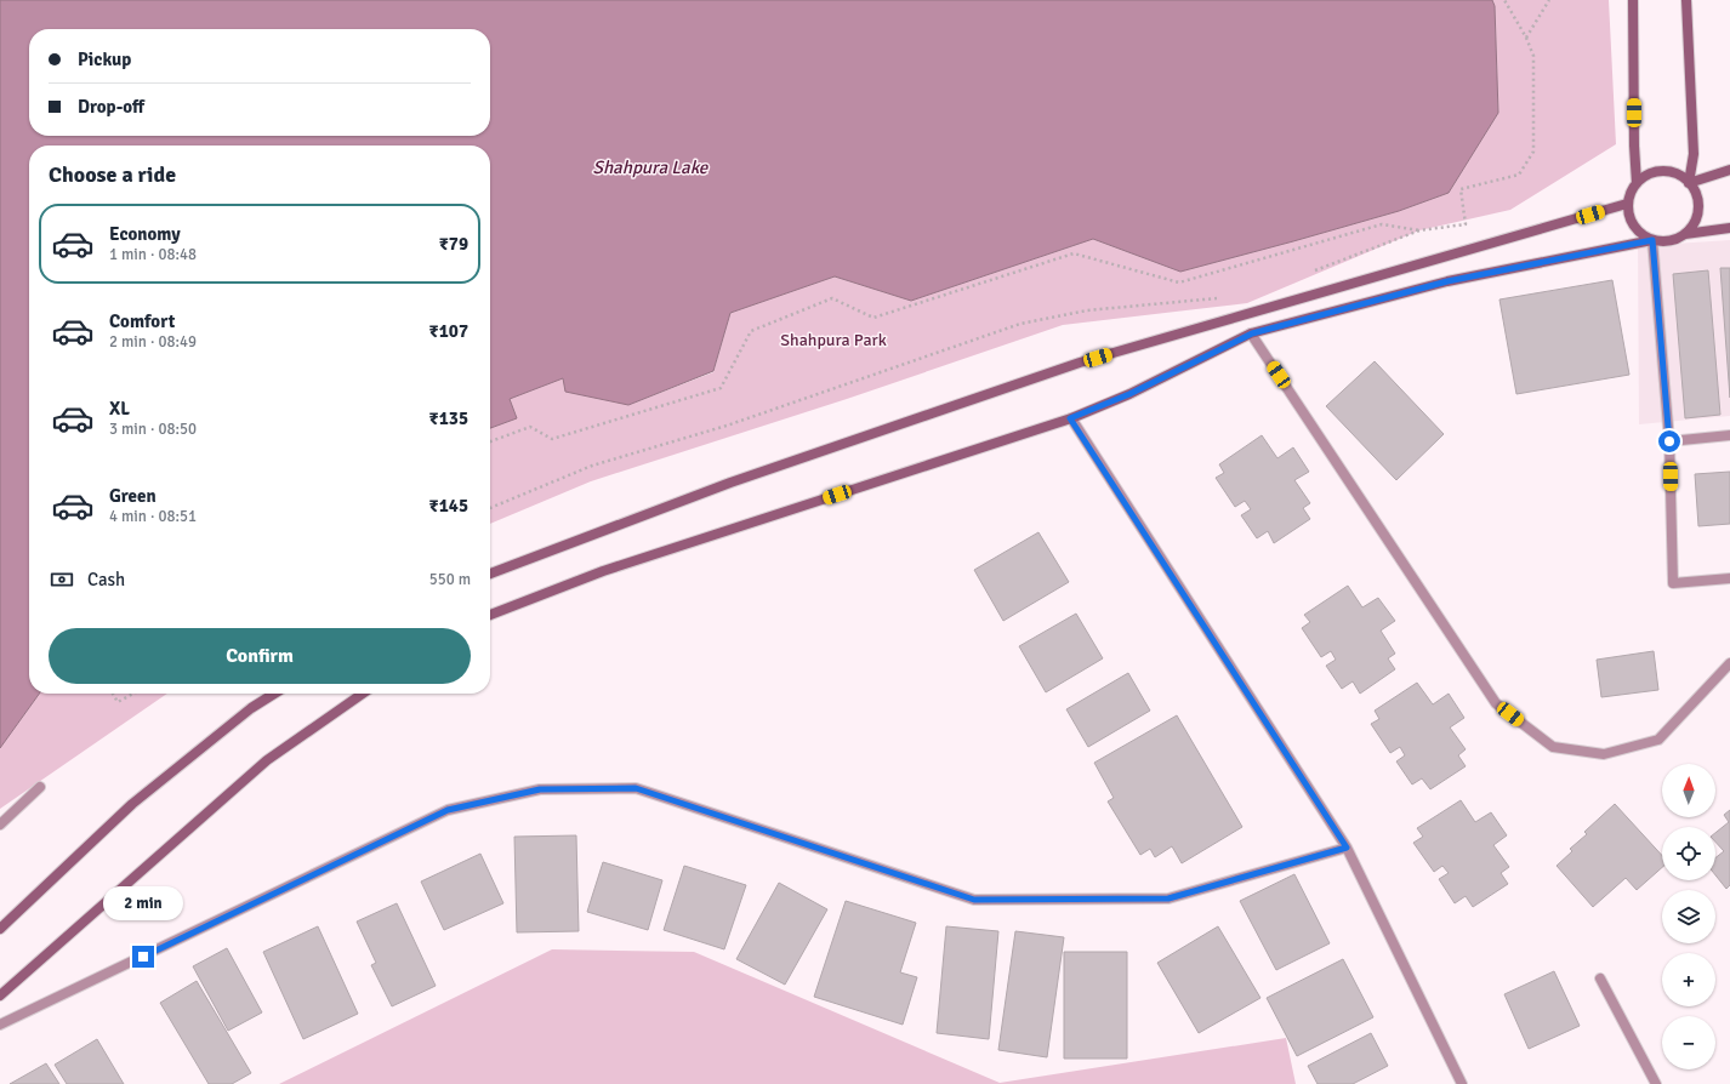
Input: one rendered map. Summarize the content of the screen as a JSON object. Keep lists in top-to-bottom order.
{
  "water": ["Shahpura Lake"],
  "parks": ["Shahpura Park"],
  "north": "top",
  "page": {
    "banner": ["Pickup", "Drop-off"],
    "heading": "Choose a ride",
    "list": [
      {
        "name": "Economy",
        "note": "1 min · 08:48",
        "value": "₹79"
      },
      {
        "name": "Comfort",
        "note": "2 min · 08:49",
        "value": "₹107"
      },
      {
        "name": "XL",
        "note": "3 min · 08:50",
        "value": "₹135"
      },
      {
        "name": "Green",
        "note": "4 min · 08:51",
        "value": "₹145"
      }
    ],
    "pay": ["Cash", "550 m"],
    "buttons": "Confirm",
    "map_buttons": ["+", "−"],
    "bubble": "2 min"
  }
}
